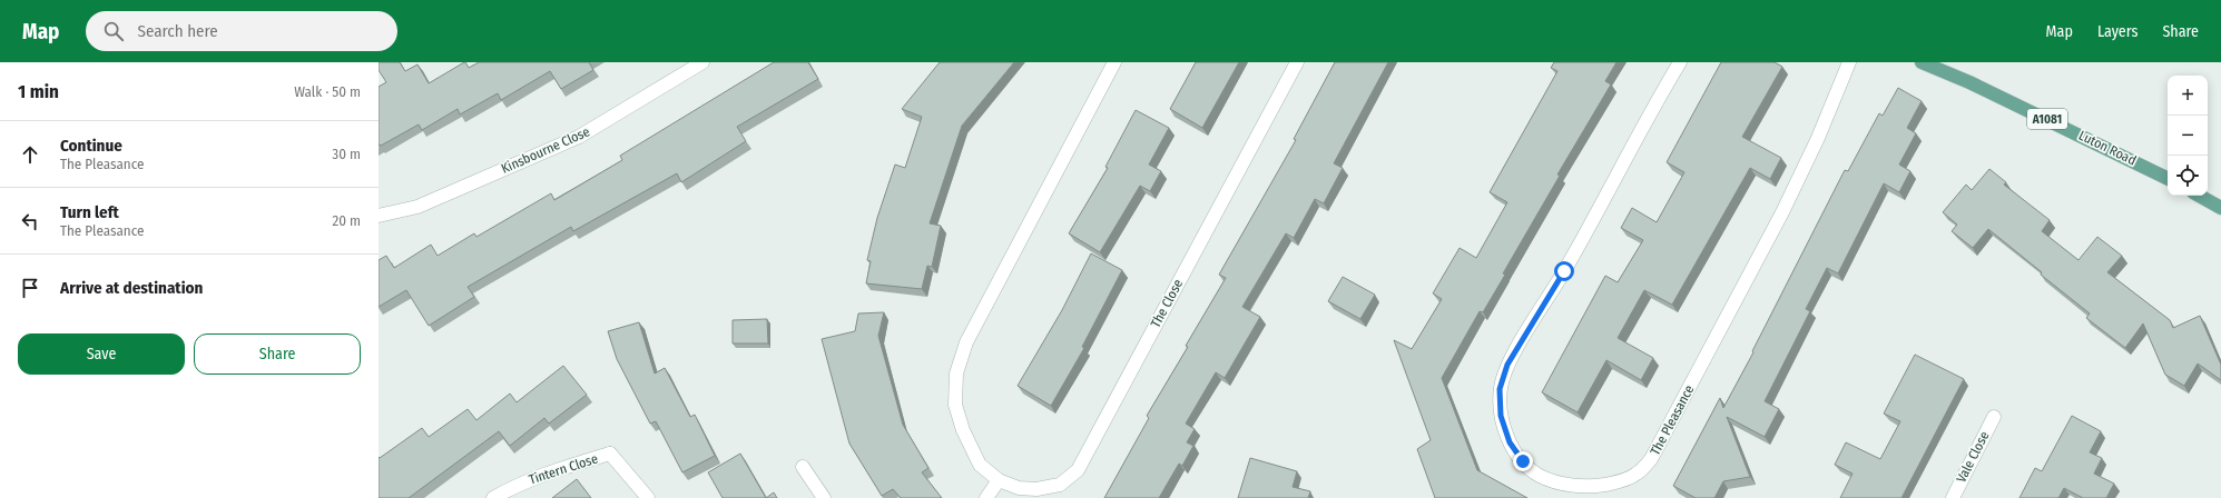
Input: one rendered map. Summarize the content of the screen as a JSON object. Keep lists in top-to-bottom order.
{
  "streets": {
    "main road": ["A1081", "Luton Road"],
    "street": [
      "Kinsbourne Close",
      "The Close",
      "The Pleasance",
      "Vale Close",
      "Tintern Close"
    ]
  },
  "page": {
    "header": "Map",
    "search": "Search here",
    "nav": ["Map", "Layers", "Share"],
    "heading": ["1 min", "Walk · 50 m"],
    "map_buttons": ["+", "−"],
    "list": [
      ["Continue", "The Pleasance", "30 m"],
      ["Turn left", "The Pleasance", "20 m"],
      "Arrive at destination"
    ],
    "buttons": ["Save", "Share"]
  }
}
